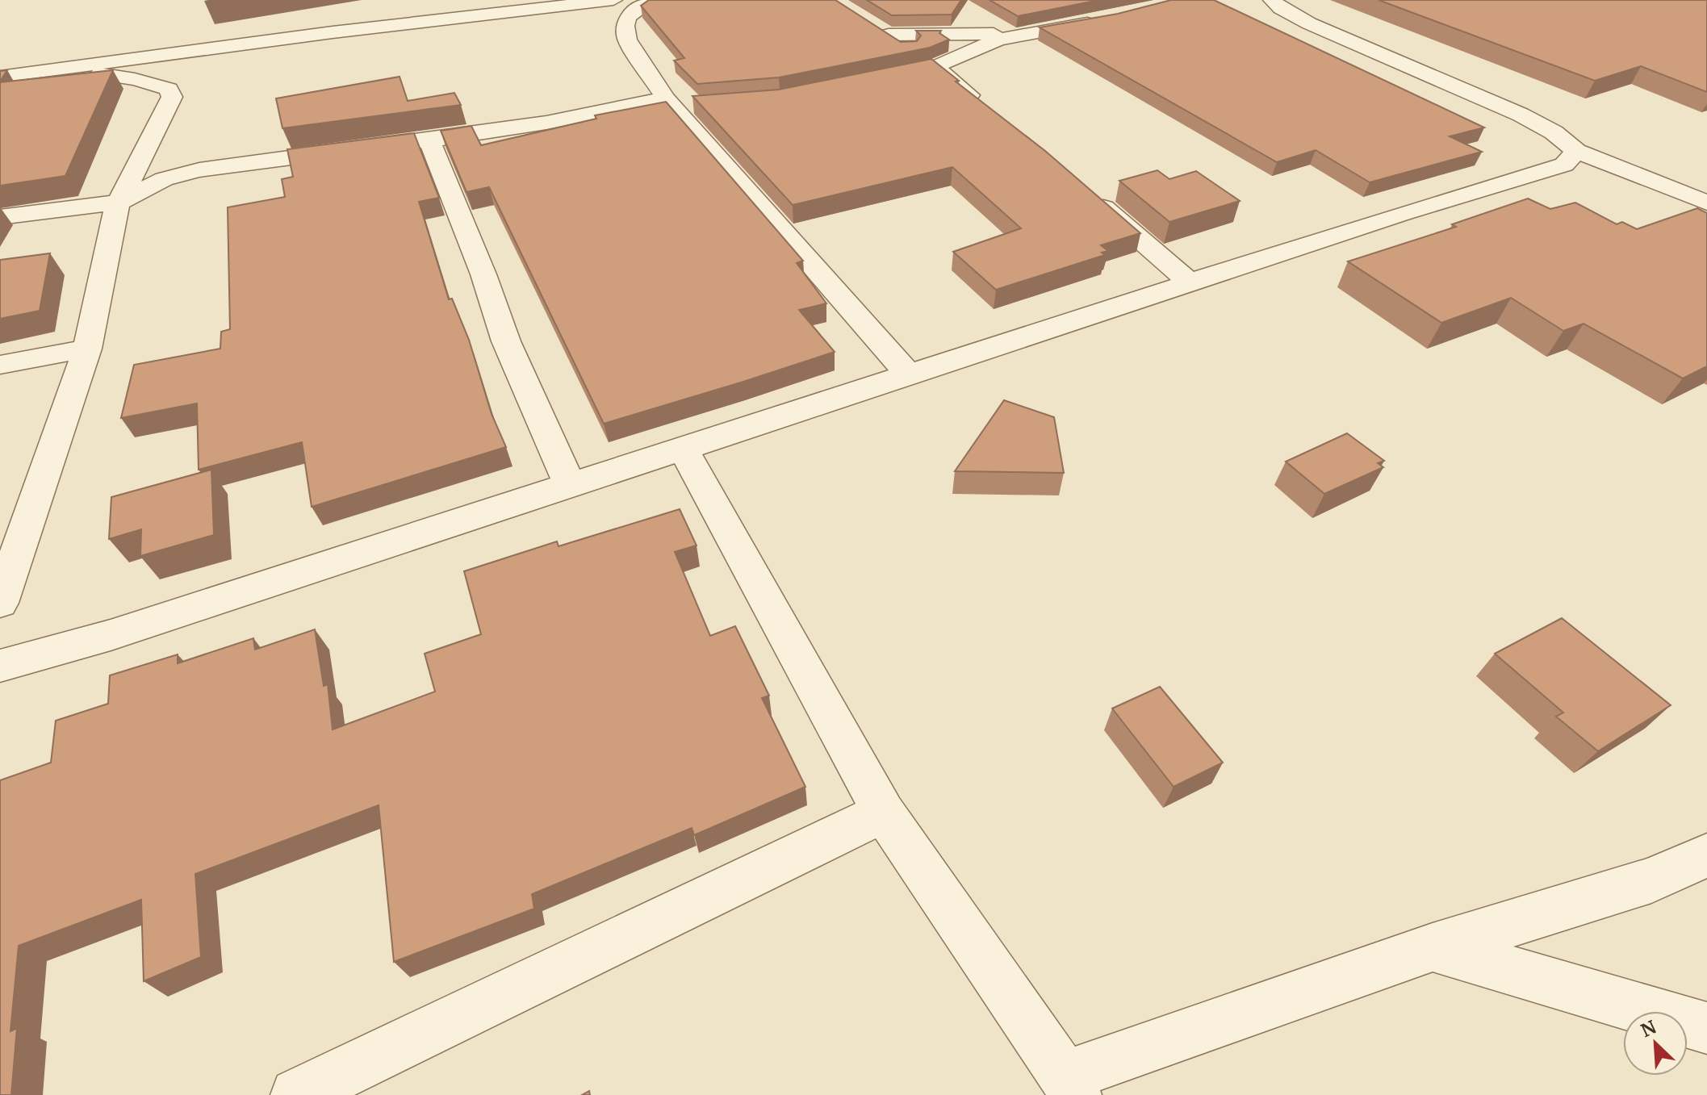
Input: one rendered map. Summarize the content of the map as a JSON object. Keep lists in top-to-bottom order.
{
  "north": "top left"
}
